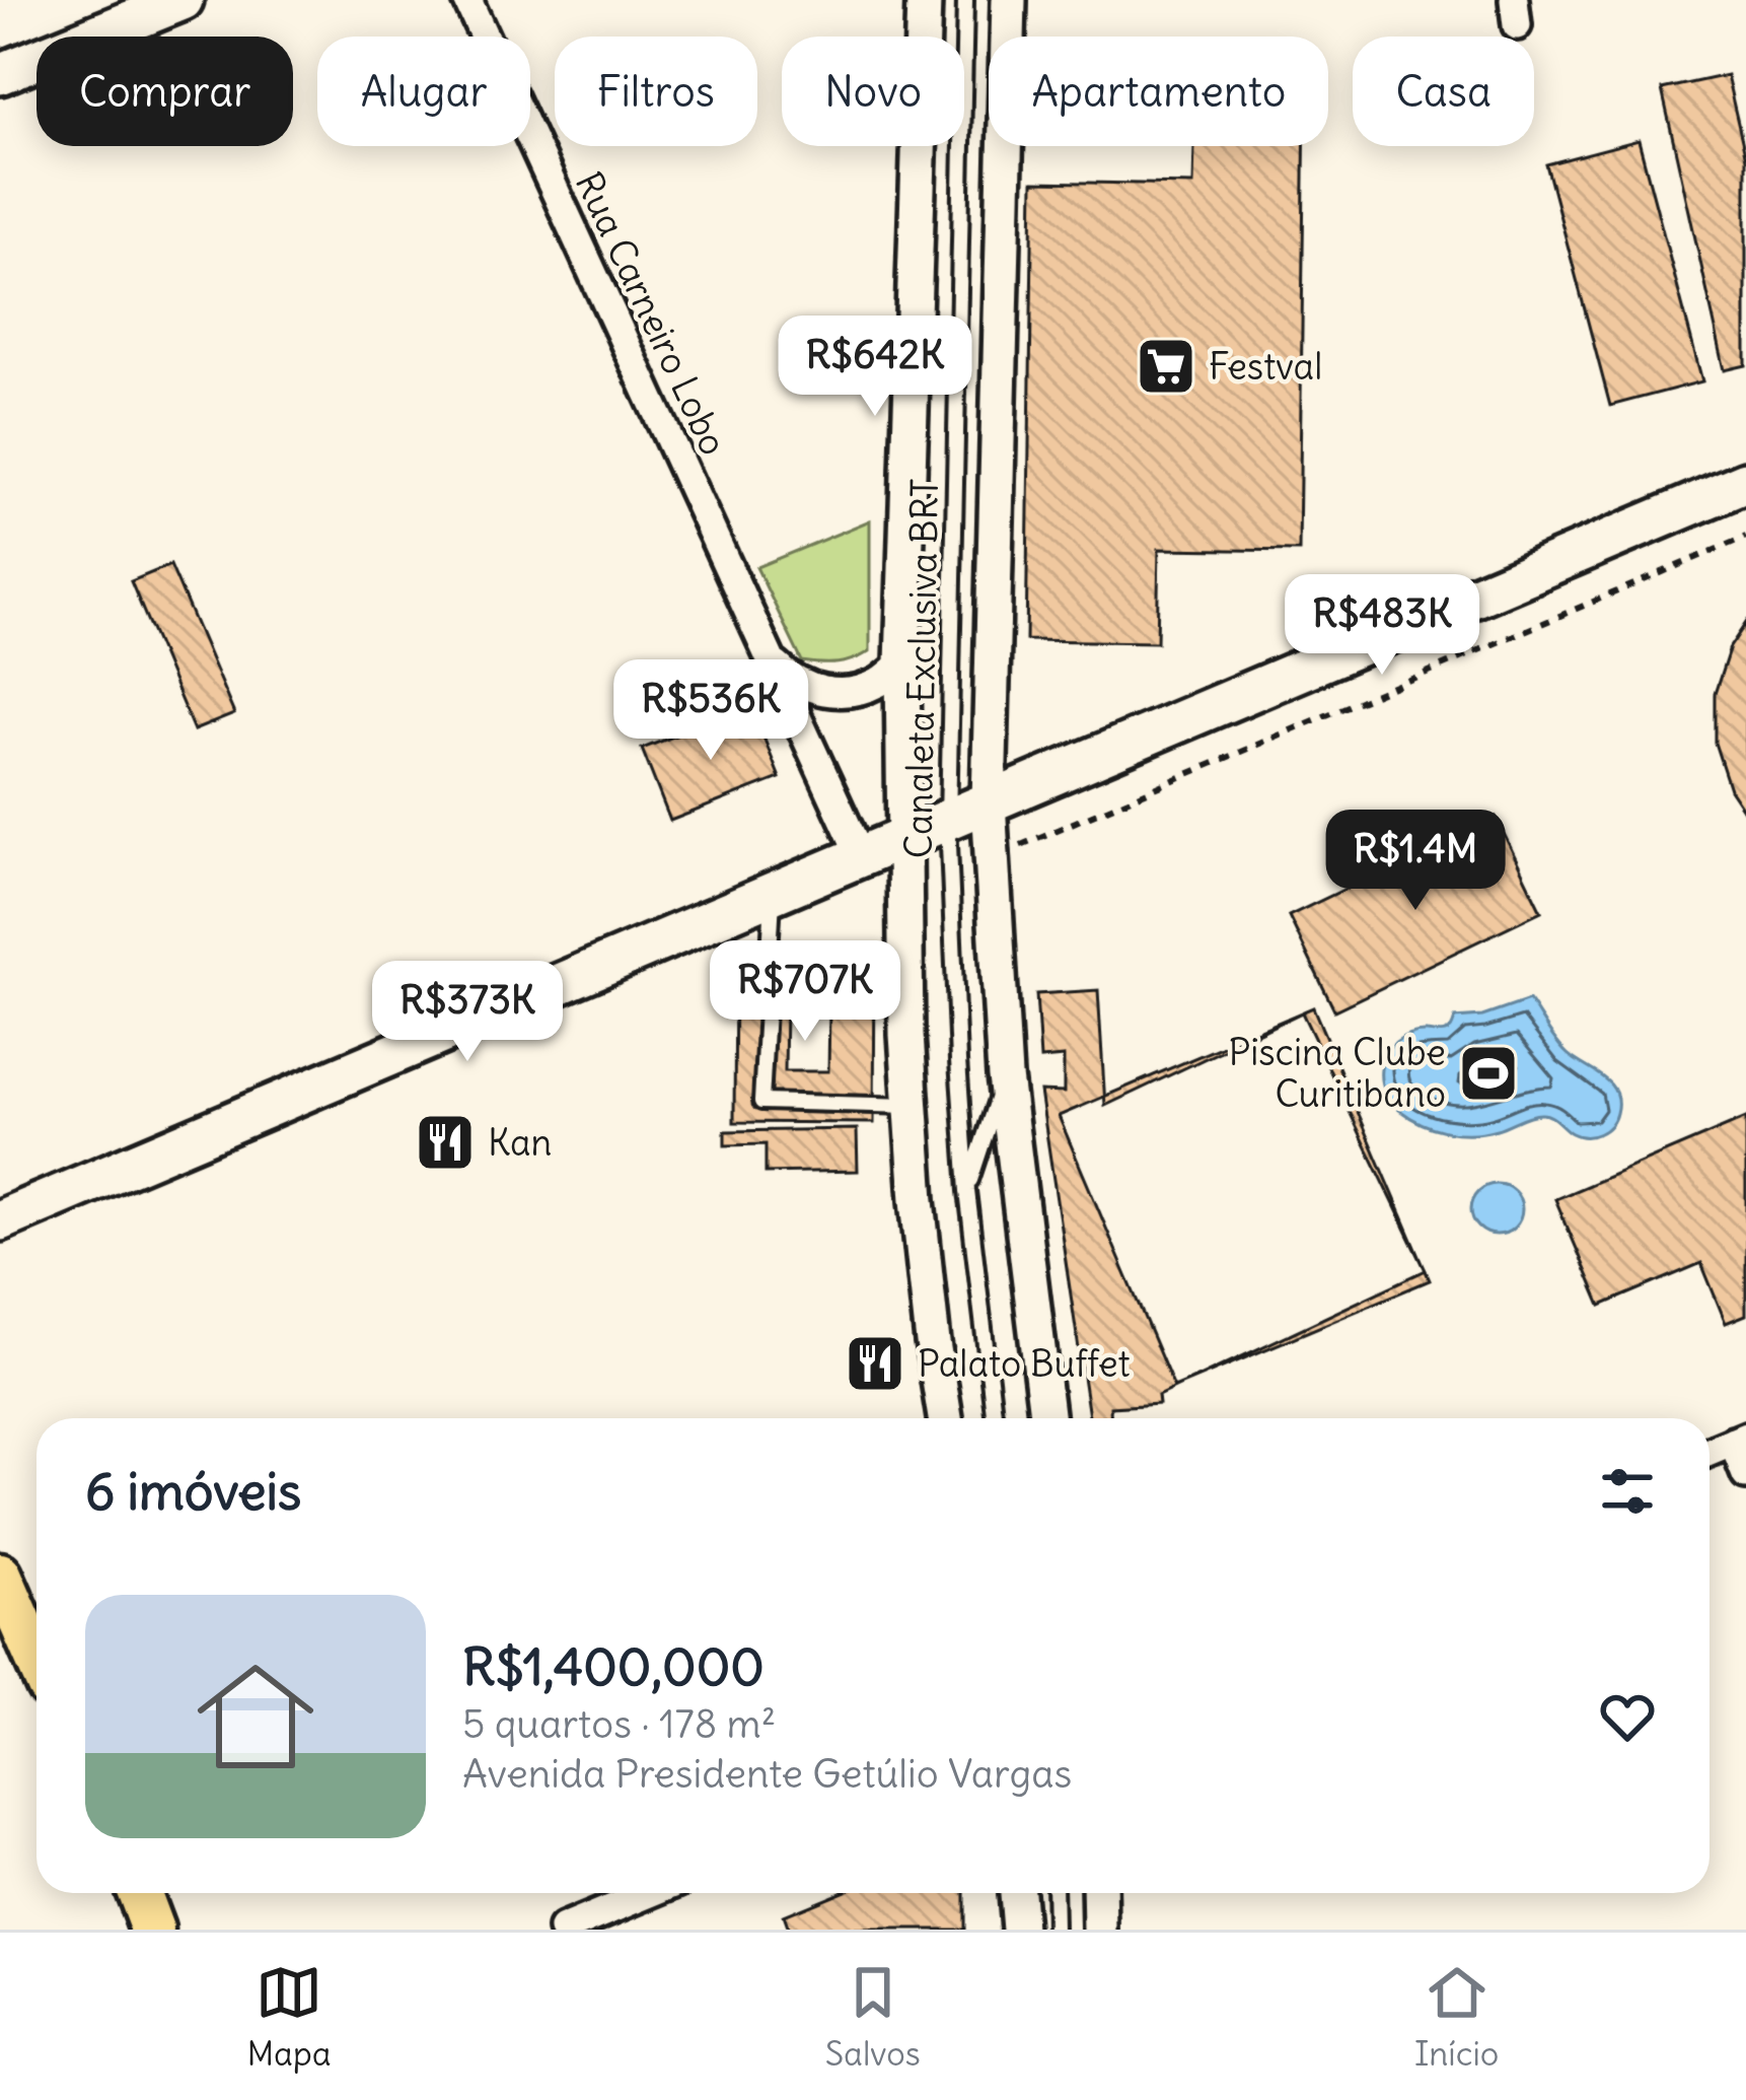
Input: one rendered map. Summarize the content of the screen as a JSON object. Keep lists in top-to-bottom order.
{
  "streets": {
    "street": ["Rua Carneiro Lobo"],
    "lane": ["Canaleta Exclusiva BRT"]
  },
  "places": {
    "supermarket": ["Festval"],
    "sports": ["Piscina Clube Curitibano"],
    "restaurant": ["Kan", "Palato Buffet"]
  },
  "page": {
    "chip": [
      "Comprar",
      "Alugar",
      "Filtros",
      "Novo",
      "Apartamento",
      "Casa"
    ],
    "price": [
      "R$642K",
      "R$483K",
      "R$536K",
      "R$1.4M",
      "R$707K",
      "R$373K"
    ],
    "heading": "6 imóveis",
    "list": [
      {
        "name": "R$1,400,000",
        "note": "5 quartos · 178 m² · Avenida Presidente Getúlio Vargas"
      }
    ],
    "tabs": ["Mapa", "Salvos", "Início"]
  }
}
